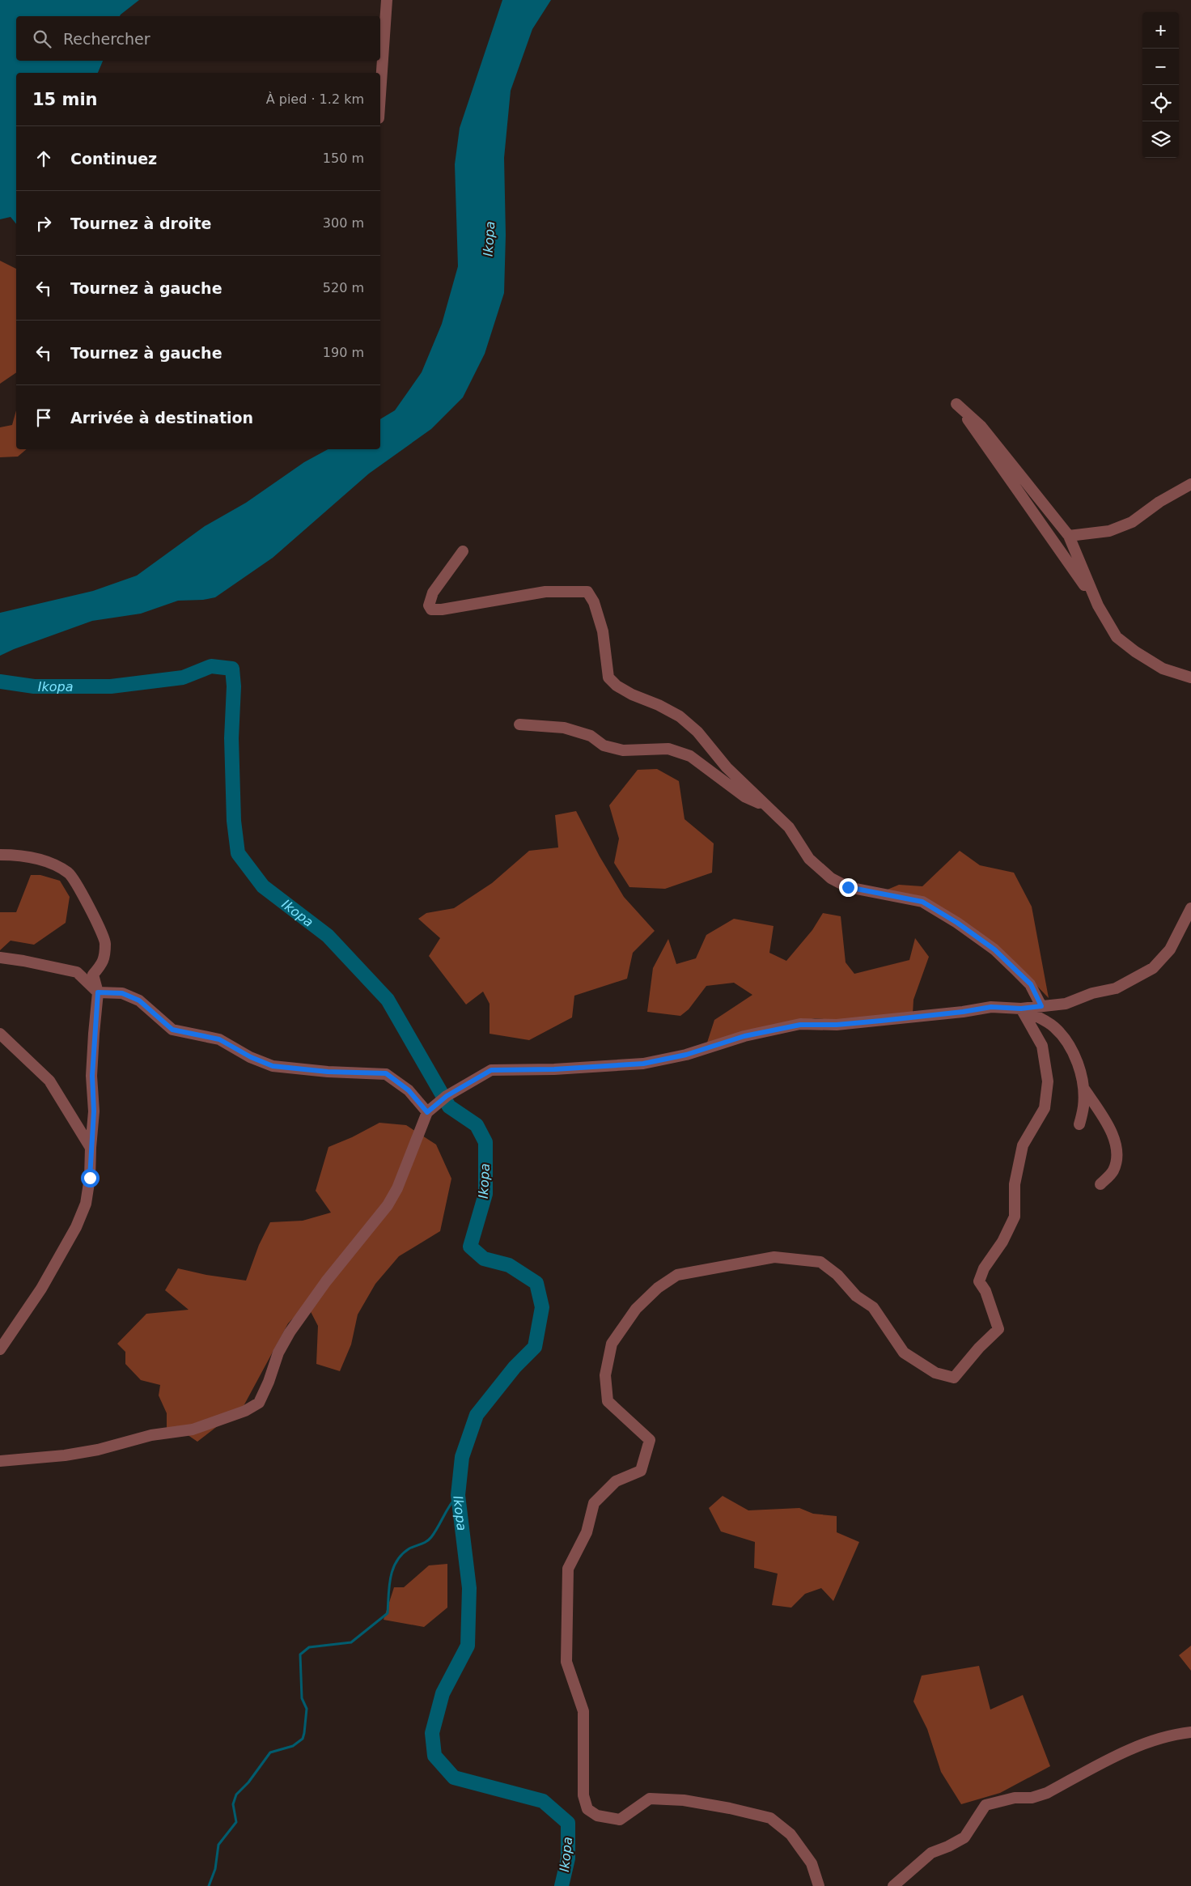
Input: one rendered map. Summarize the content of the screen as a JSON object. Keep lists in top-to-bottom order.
{
  "water": ["Ikopa"],
  "page": {
    "map_buttons": ["+", "−"],
    "search": "Rechercher",
    "heading": ["15 min", "À pied · 1.2 km"],
    "list": [
      ["Continuez", "150 m"],
      ["Tournez à droite", "300 m"],
      ["Tournez à gauche", "520 m"],
      ["Tournez à gauche", "190 m"],
      "Arrivée à destination"
    ]
  }
}
